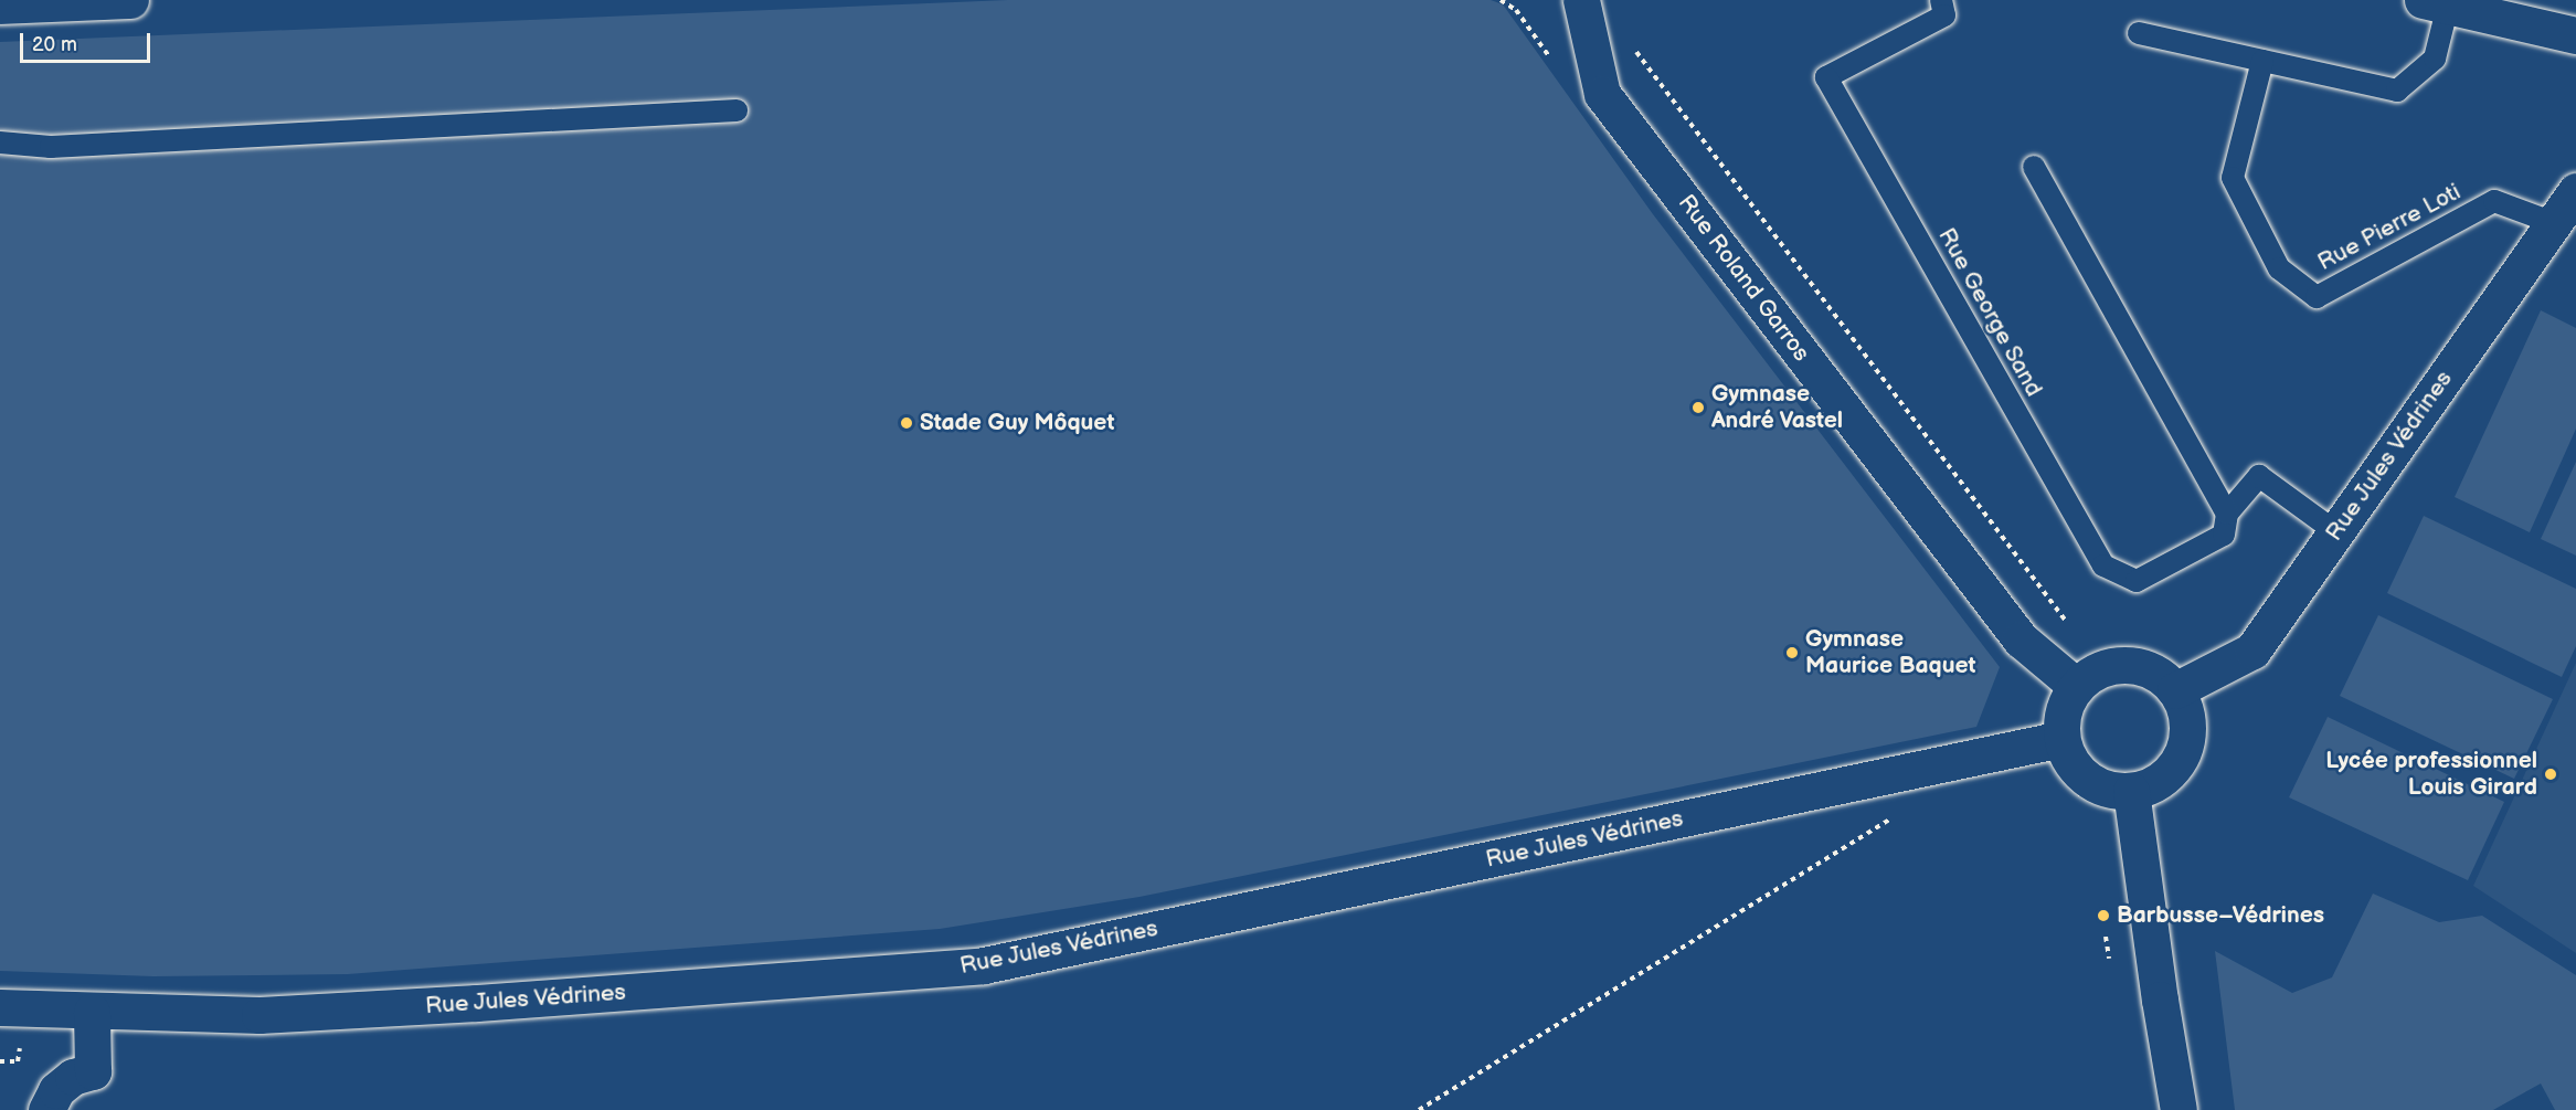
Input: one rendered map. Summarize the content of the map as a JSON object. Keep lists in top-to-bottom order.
{
  "streets": {
    "street": ["Rue Roland Garros", "Rue Jules Védrines"],
    "lane": ["Rue Pierre Loti", "Rue George Sand"]
  },
  "crossings": [
    ["Rue Pierre Loti", "Rue Jules Védrines"],
    ["Rue Roland Garros", "Rue Jules Védrines"],
    ["Rue George Sand", "Rue Jules Védrines"]
  ],
  "places": [
    "Gymnase André Vastel",
    "Stade Guy Môquet",
    "Gymnase Maurice Baquet",
    "Lycée professionnel Louis Girard",
    "Barbusse–Védrines"
  ],
  "scale_bar": "20 m"
}
